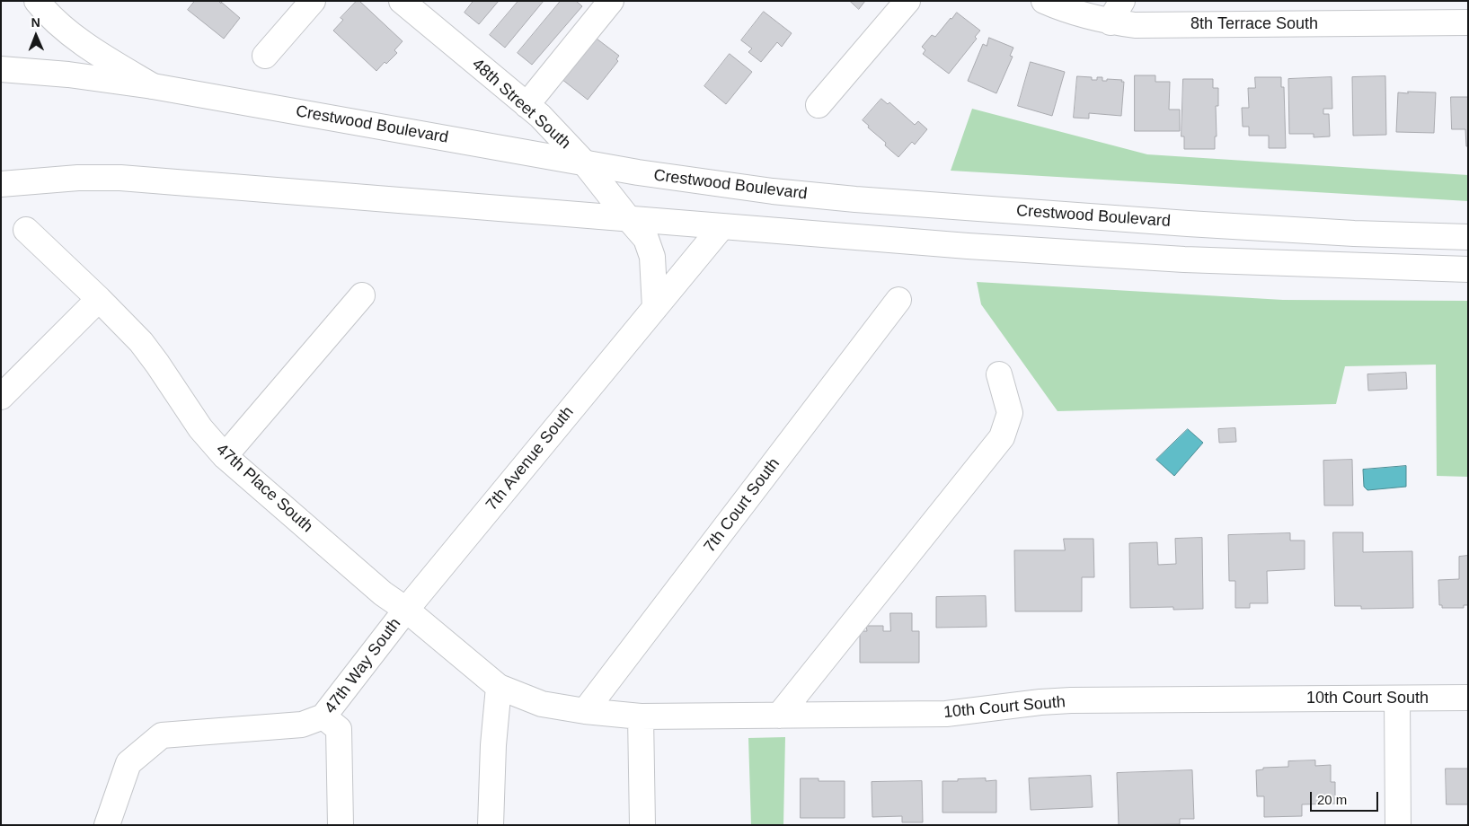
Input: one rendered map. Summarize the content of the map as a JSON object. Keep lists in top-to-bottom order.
{
  "streets": {
    "street": [
      "8th Terrace South",
      "48th Street South",
      "Crestwood Boulevard",
      "7th Avenue South",
      "47th Place South",
      "7th Court South",
      "47th Way South",
      "10th Court South"
    ]
  },
  "crossings": [
    ["48th Street South", "Crestwood Boulevard"],
    ["7th Avenue South", "47th Place South"],
    ["7th Avenue South", "47th Way South"],
    ["47th Place South", "47th Way South"],
    ["47th Place South", "10th Court South"],
    ["7th Court South", "10th Court South"]
  ],
  "scale_bar": "20 m",
  "north": "top"
}
